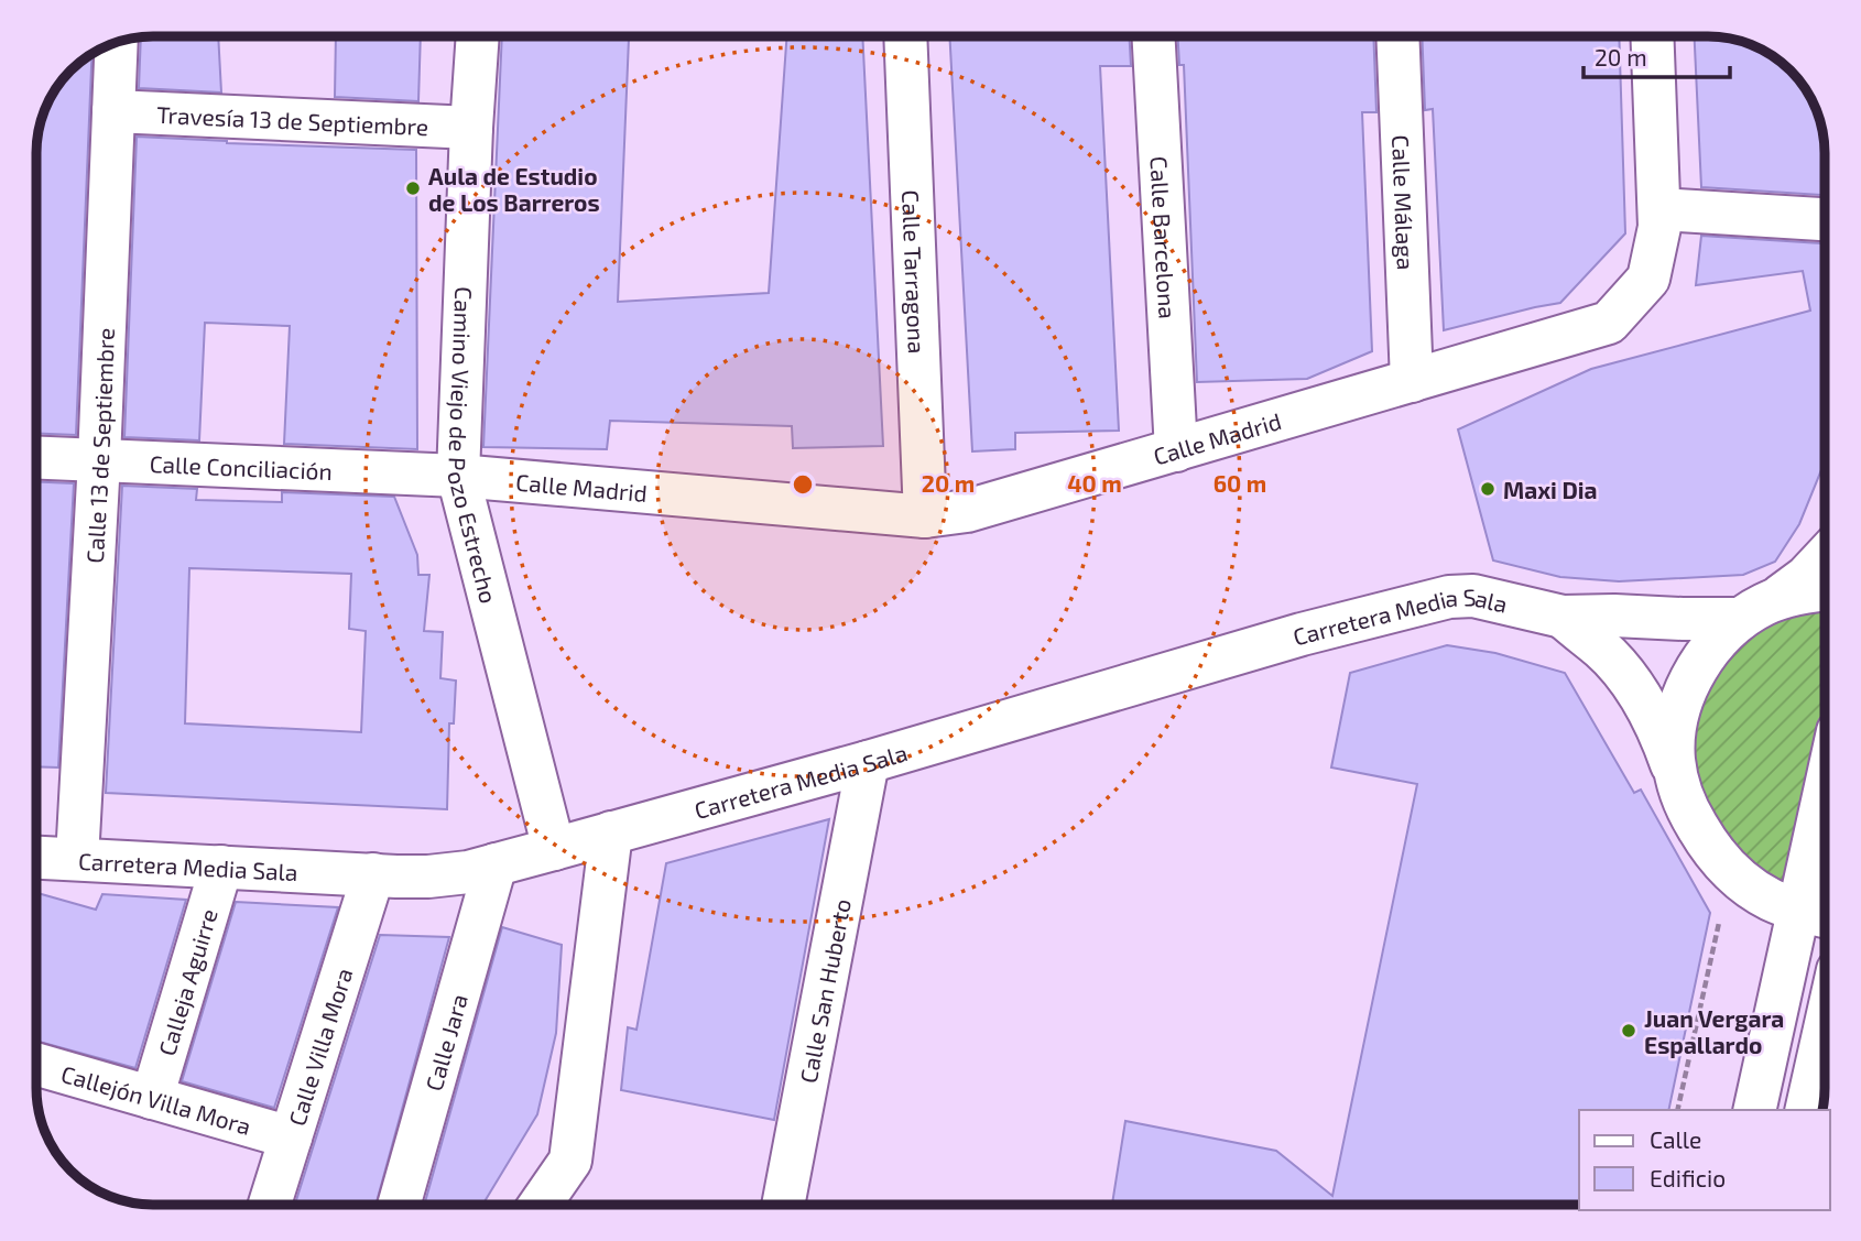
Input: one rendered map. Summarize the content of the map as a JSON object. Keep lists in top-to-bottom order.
{
  "streets": {
    "street": [
      "Travesía 13 de Septiembre",
      "Calle Málaga",
      "Calle Barcelona",
      "Calle Tarragona",
      "Calle Madrid",
      "Camino Viejo de Pozo Estrecho",
      "Calle 13 de Septiembre",
      "Calle Conciliación",
      "Carretera Media Sala",
      "Calleja Aguirre",
      "Calle San Huberto",
      "Calle Jara",
      "Calle Villa Mora",
      "Callejón Villa Mora"
    ]
  },
  "crossings": [
    ["Travesía 13 de Septiembre", "Camino Viejo de Pozo Estrecho"],
    ["Travesía 13 de Septiembre", "Calle 13 de Septiembre"],
    ["Calle Málaga", "Calle Madrid"],
    ["Calle Barcelona", "Calle Madrid"],
    ["Calle Tarragona", "Calle Madrid"],
    ["Calle Madrid", "Camino Viejo de Pozo Estrecho"],
    ["Calle Madrid", "Calle Conciliación"],
    ["Camino Viejo de Pozo Estrecho", "Calle Conciliación"],
    ["Camino Viejo de Pozo Estrecho", "Carretera Media Sala"],
    ["Calle 13 de Septiembre", "Calle Conciliación"],
    ["Calle 13 de Septiembre", "Carretera Media Sala"],
    ["Carretera Media Sala", "Calleja Aguirre"],
    ["Carretera Media Sala", "Calle San Huberto"],
    ["Carretera Media Sala", "Calle Jara"],
    ["Carretera Media Sala", "Calle Villa Mora"],
    ["Calleja Aguirre", "Callejón Villa Mora"],
    ["Calle Villa Mora", "Callejón Villa Mora"]
  ],
  "places": ["Aula de Estudio de Los Barreros", "Maxi Dia", "Juan Vergara Espallardo"],
  "legend": ["Calle", "Edificio"],
  "scale_bar": "20 m",
  "rings": ["20 m", "40 m", "60 m"]
}
